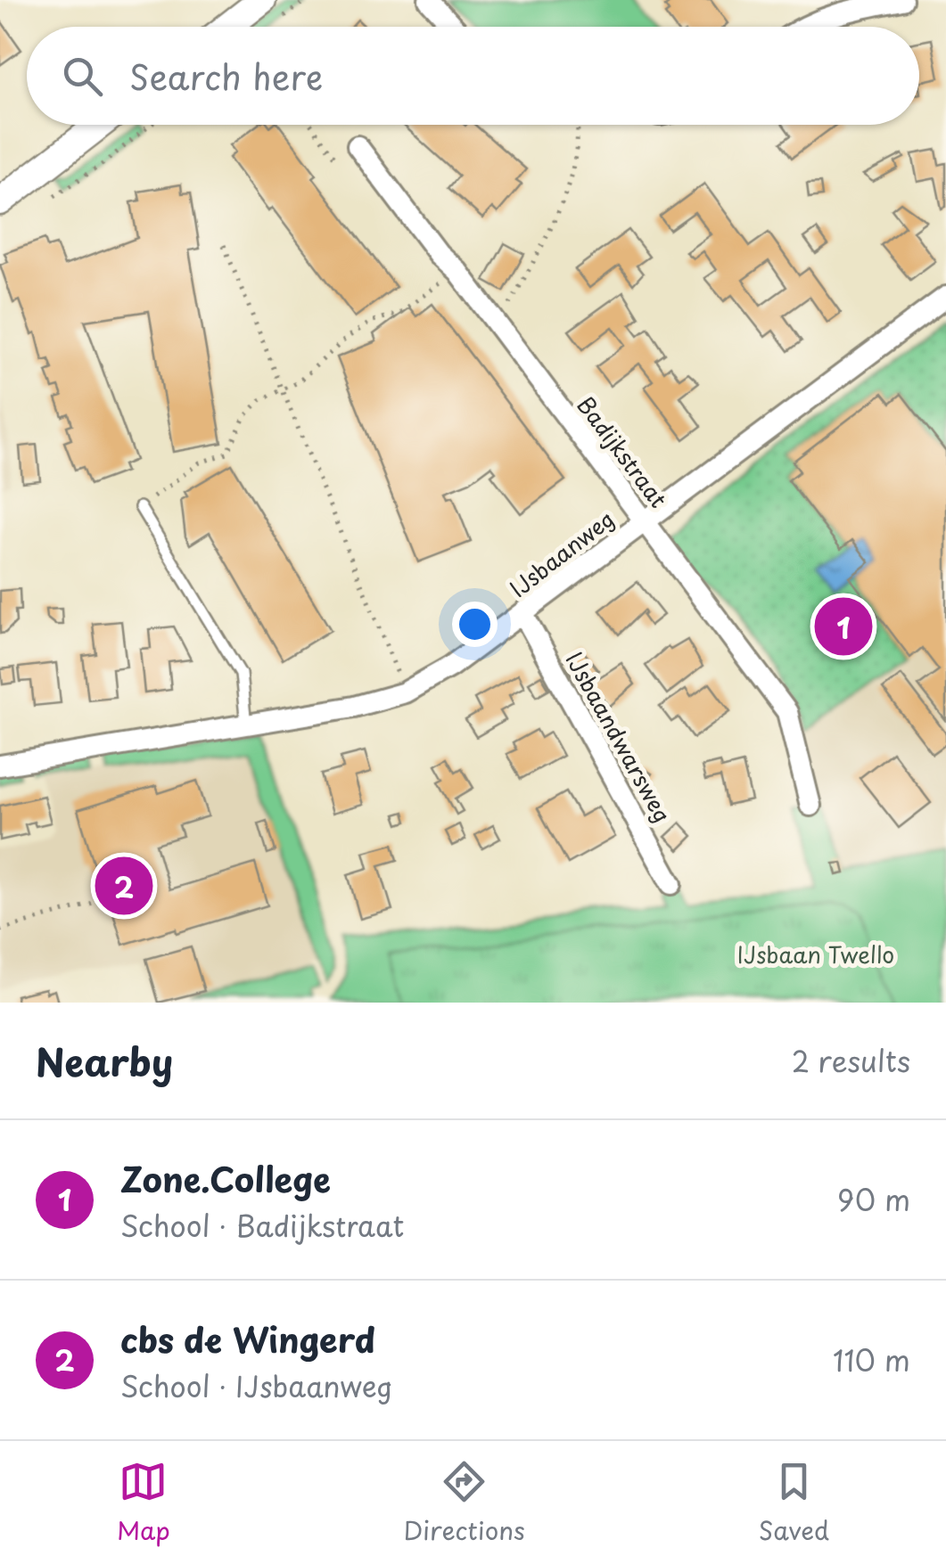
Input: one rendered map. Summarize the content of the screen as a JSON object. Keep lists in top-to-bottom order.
{
  "streets": {
    "street": ["Badijkstraat", "IJsbaanweg", "IJsbaandwarsweg"]
  },
  "crossings": [
    ["Badijkstraat", "IJsbaanweg"],
    ["IJsbaanweg", "IJsbaandwarsweg"]
  ],
  "parks": ["IJsbaan Twello"],
  "page": {
    "search": "Search here",
    "pins": ["1", "2"],
    "heading": ["Nearby", "2 results"],
    "list": [
      {
        "mark": "1",
        "name": "Zone.College",
        "note": "School · Badijkstraat",
        "value": "90 m"
      },
      {
        "mark": "2",
        "name": "cbs de Wingerd",
        "note": "School · IJsbaanweg",
        "value": "110 m"
      }
    ],
    "nav": ["Map", "Directions", "Saved"]
  }
}
